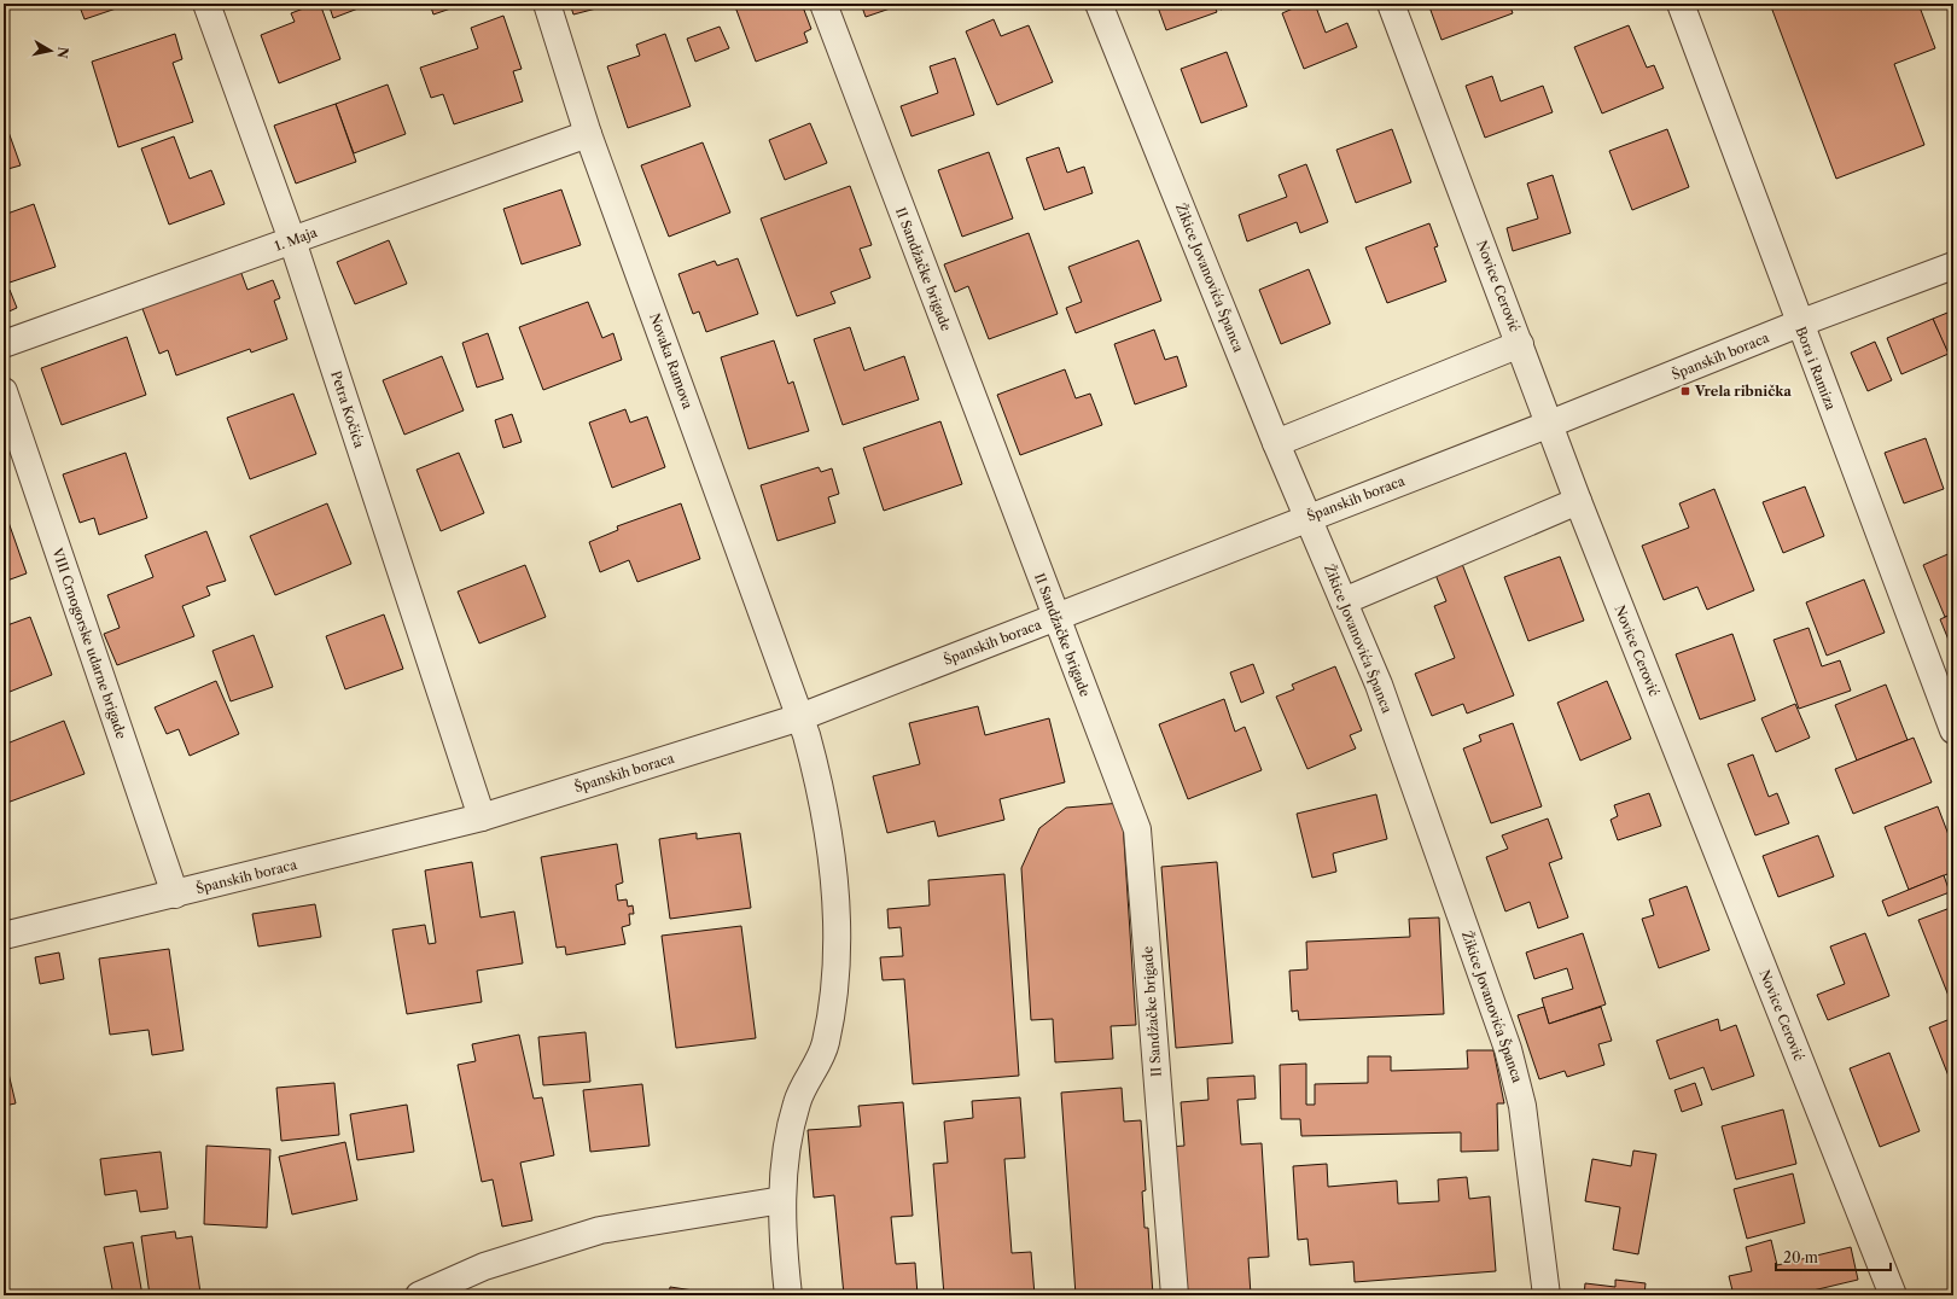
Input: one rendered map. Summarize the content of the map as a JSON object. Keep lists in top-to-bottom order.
{
  "streets": {
    "street": [
      "1. Maja",
      "II Sandžačke brigade",
      "Žikice Jovanovića Španca",
      "Novice Cerović",
      "Španskih boraca",
      "Novaka Ramova",
      "Bora i Ramiza",
      "Petra Kočića",
      "VIII Crnogorske udarne brigade"
    ]
  },
  "crossings": [
    ["1. Maja", "Novaka Ramova"],
    ["1. Maja", "Petra Kočića"],
    ["II Sandžačke brigade", "Španskih boraca"],
    ["Žikice Jovanovića Španca", "Španskih boraca"],
    ["Novice Cerović", "Španskih boraca"],
    ["Španskih boraca", "Novaka Ramova"],
    ["Španskih boraca", "Bora i Ramiza"],
    ["Španskih boraca", "Petra Kočića"],
    ["Španskih boraca", "VIII Crnogorske udarne brigade"]
  ],
  "places": {
    "transit": ["Vrela ribnička"]
  },
  "scale_bar": "20 m",
  "north": "right"
}
